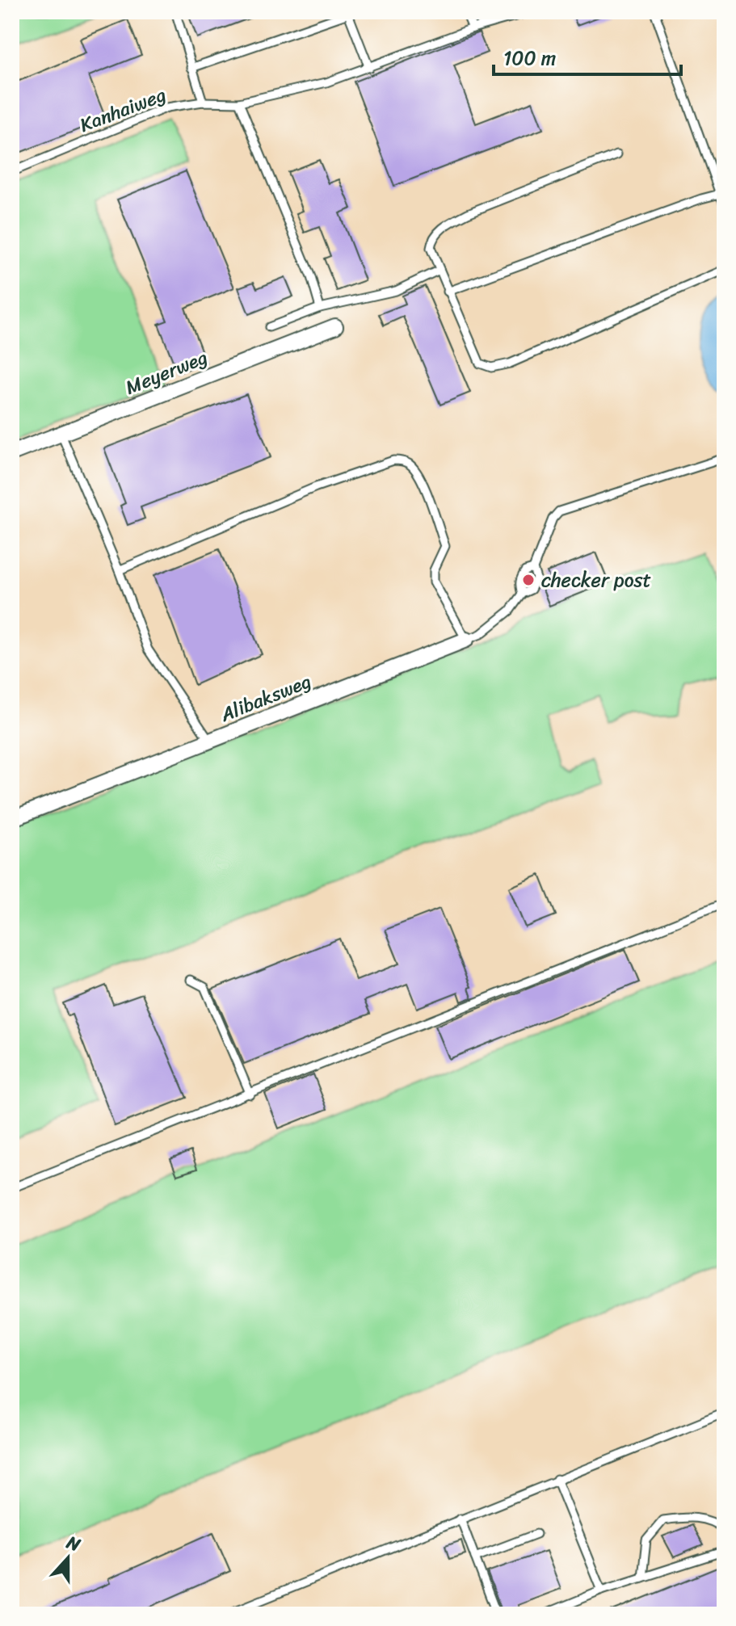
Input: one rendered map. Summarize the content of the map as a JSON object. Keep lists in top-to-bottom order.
{
  "streets": {
    "street": ["Meyerweg", "Alibaksweg"],
    "lane": ["Kanhaiweg"]
  },
  "places": ["checker post"],
  "scale_bar": "100 m",
  "north": "top"
}
